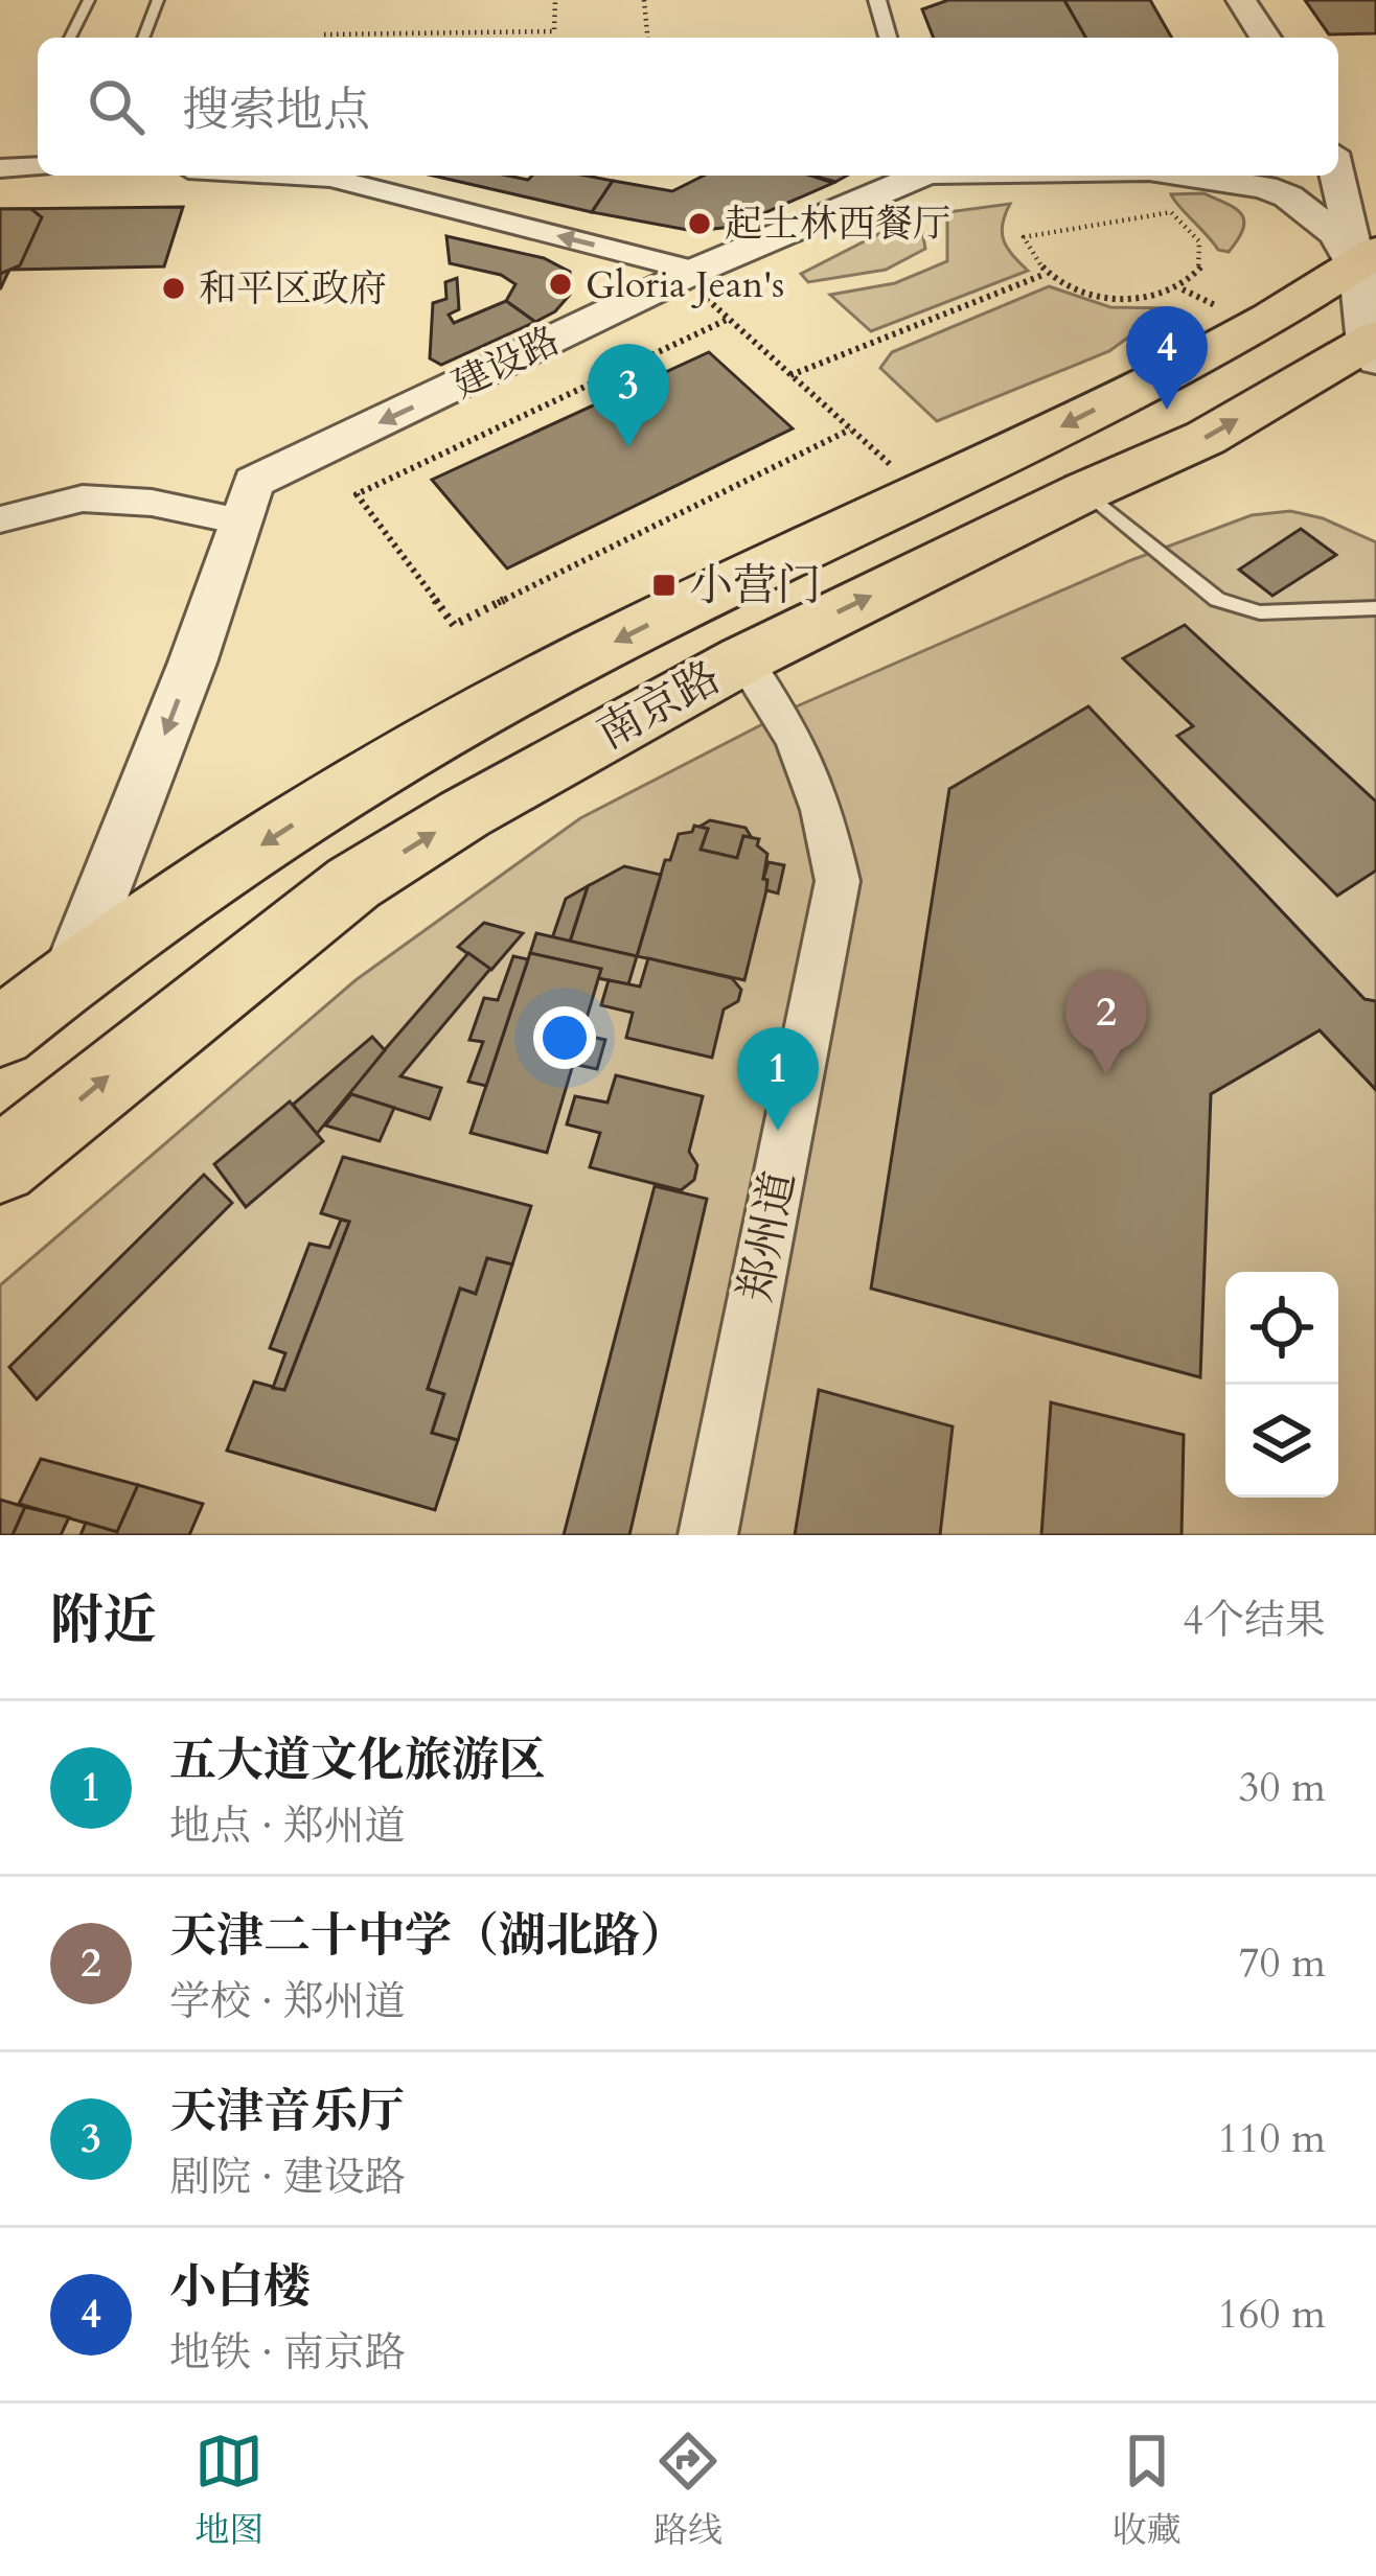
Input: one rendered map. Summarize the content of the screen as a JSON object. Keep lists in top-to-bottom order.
{
  "streets": {
    "main road": ["南京路"],
    "street": ["建设路", "郑州道"]
  },
  "crossings": [
    ["建设路", "南京路"],
    ["南京路", "郑州道"]
  ],
  "one_way": ["建设路"],
  "places": {
    "other": ["起士林西餐厅", "Gloria Jean's", "和平区政府"],
    "transit": ["小营门"]
  },
  "page": {
    "search": "搜索地点",
    "pins": [
      "4",
      "3",
      "2",
      "1"
    ],
    "heading": ["附近", "4个结果"],
    "list": [
      {
        "mark": "1",
        "name": "五大道文化旅游区",
        "note": "地点 · 郑州道",
        "value": "30 m"
      },
      {
        "mark": "2",
        "name": "天津二十中学（湖北路）",
        "note": "学校 · 郑州道",
        "value": "70 m"
      },
      {
        "mark": "3",
        "name": "天津音乐厅",
        "note": "剧院 · 建设路",
        "value": "110 m"
      },
      {
        "mark": "4",
        "name": "小白楼",
        "note": "地铁 · 南京路",
        "value": "160 m"
      }
    ],
    "nav": ["地图", "路线", "收藏"]
  }
}
